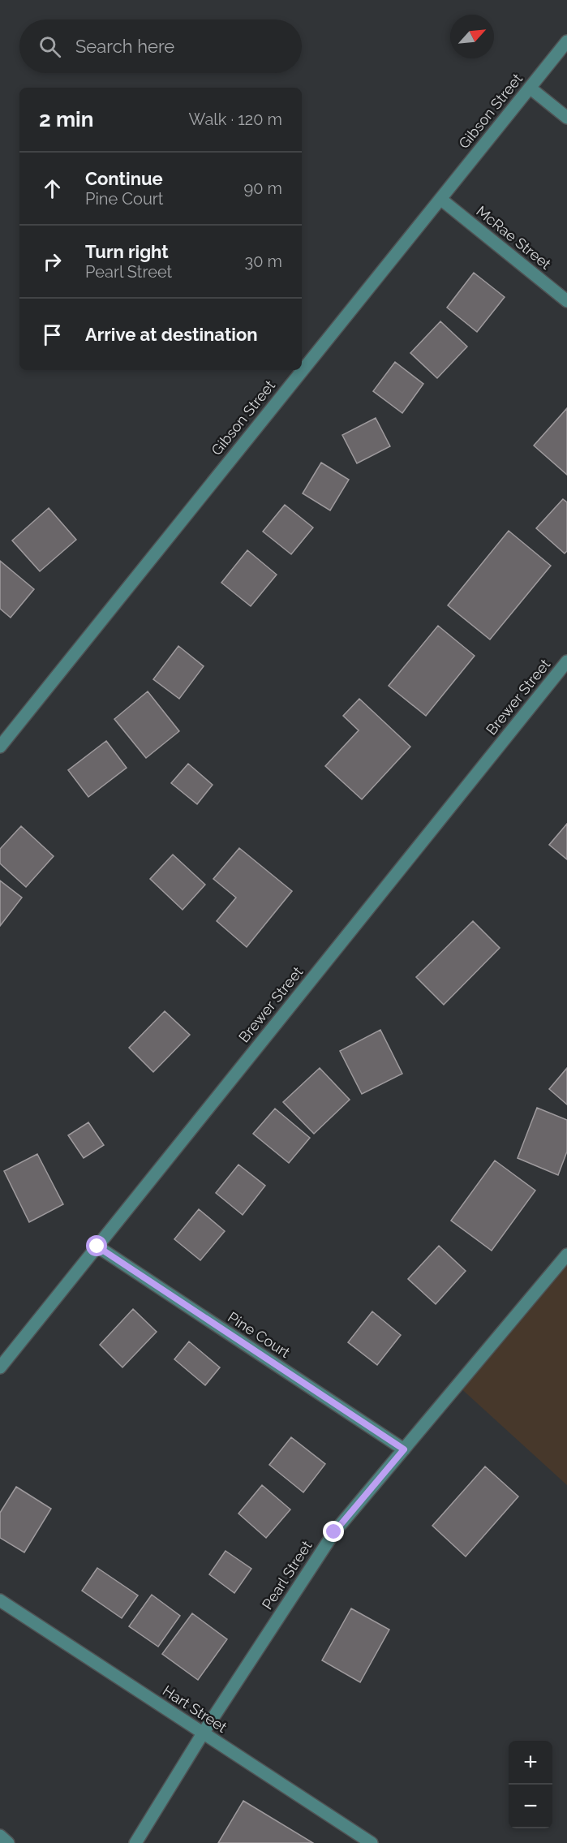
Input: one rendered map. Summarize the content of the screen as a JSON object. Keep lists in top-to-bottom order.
{
  "streets": {
    "street": [
      "Gibson Street",
      "McRae Street",
      "Brewer Street",
      "Pine Court",
      "Pearl Street",
      "Hart Street"
    ]
  },
  "crossings": [
    ["Gibson Street", "McRae Street"],
    ["Brewer Street", "Pine Court"],
    ["Pine Court", "Pearl Street"],
    ["Pearl Street", "Hart Street"]
  ],
  "north": "top right",
  "page": {
    "search": "Search here",
    "heading": ["2 min", "Walk · 120 m"],
    "list": [
      ["Continue", "Pine Court", "90 m"],
      ["Turn right", "Pearl Street", "30 m"],
      "Arrive at destination"
    ],
    "map_buttons": ["+", "−"]
  }
}
